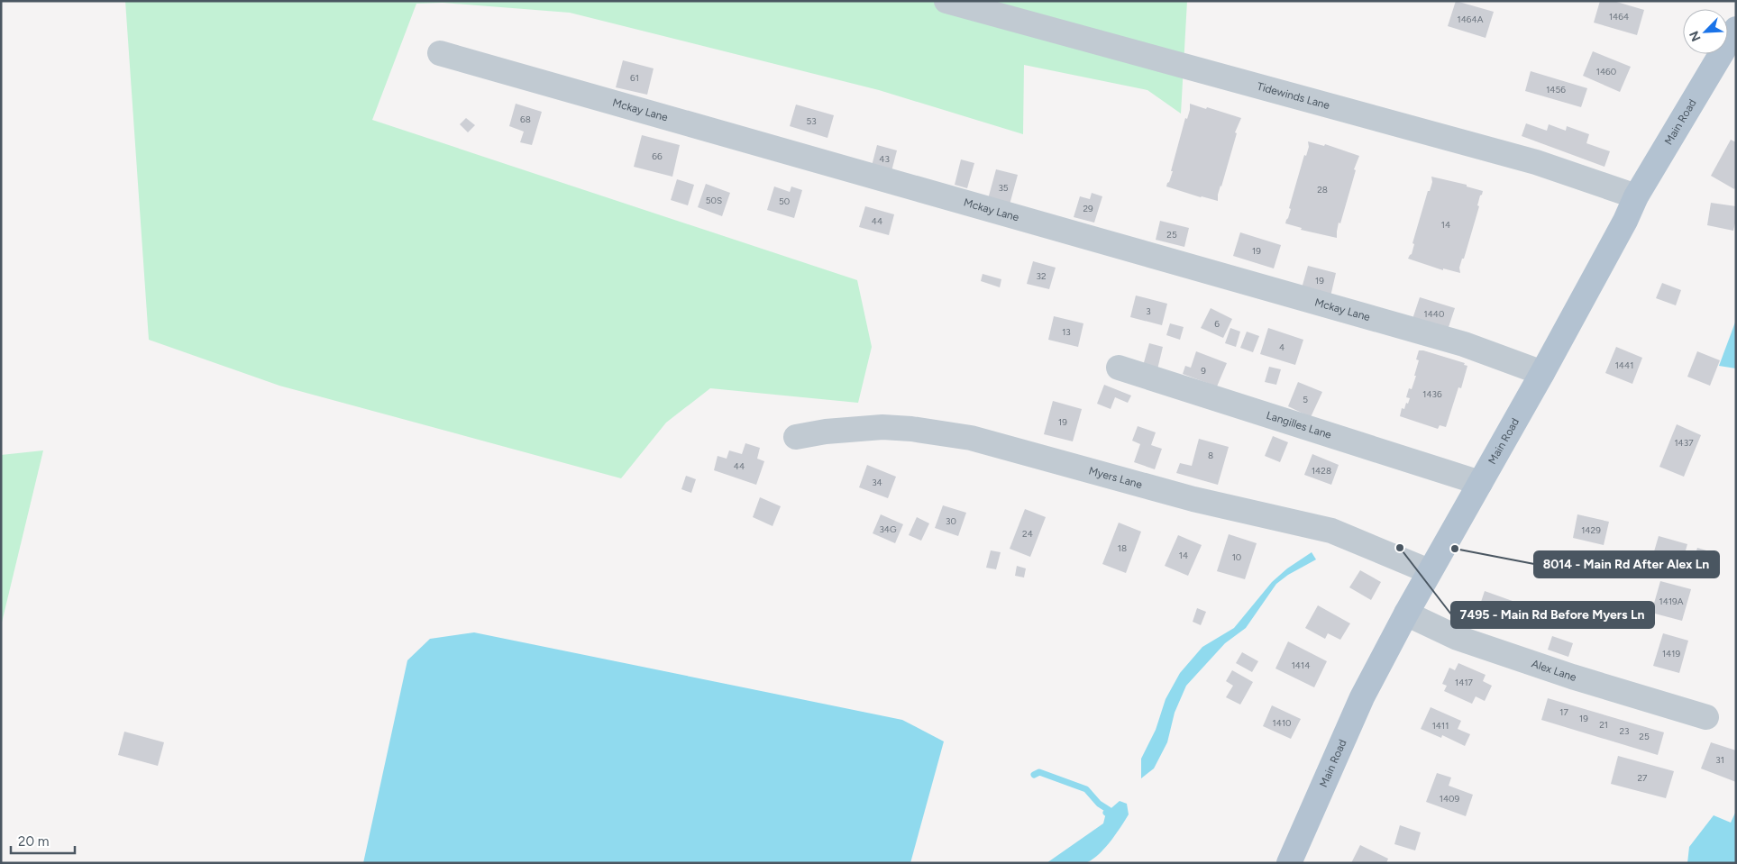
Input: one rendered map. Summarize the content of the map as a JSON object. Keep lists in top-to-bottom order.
{
  "streets": {
    "main road": ["Main Road"],
    "street": [
      "Tidewinds Lane",
      "Mckay Lane",
      "Langilles Lane",
      "Myers Lane",
      "Alex Lane"
    ]
  },
  "crossings": [
    ["Tidewinds Lane", "Main Road"],
    ["Mckay Lane", "Main Road"],
    ["Main Road", "Langilles Lane"],
    ["Main Road", "Myers Lane"],
    ["Main Road", "Alex Lane"]
  ],
  "places": ["7495 - Main Rd Before Myers Ln", "8014 - Main Rd After Alex Ln"],
  "house_numbers": [
    "1464",
    "1464A",
    "1460",
    "61",
    "1456",
    "68",
    "53",
    "66",
    "43",
    "35",
    "28",
    "50S",
    "50",
    "29",
    "44",
    "14",
    "25",
    "19",
    "32",
    "19",
    "3",
    "1440",
    "6",
    "13",
    "4",
    "1441",
    "9",
    "1436",
    "5",
    "19",
    "1437",
    "8",
    "44",
    "1428",
    "34",
    "30",
    "34G",
    "1429",
    "24",
    "18",
    "14",
    "10",
    "1419A",
    "1419",
    "1414",
    "1417",
    "17",
    "19",
    "1410",
    "21",
    "1411",
    "23",
    "25",
    "31",
    "27",
    "1409"
  ],
  "scale_bar": "20 m",
  "north": "bottom left"
}
